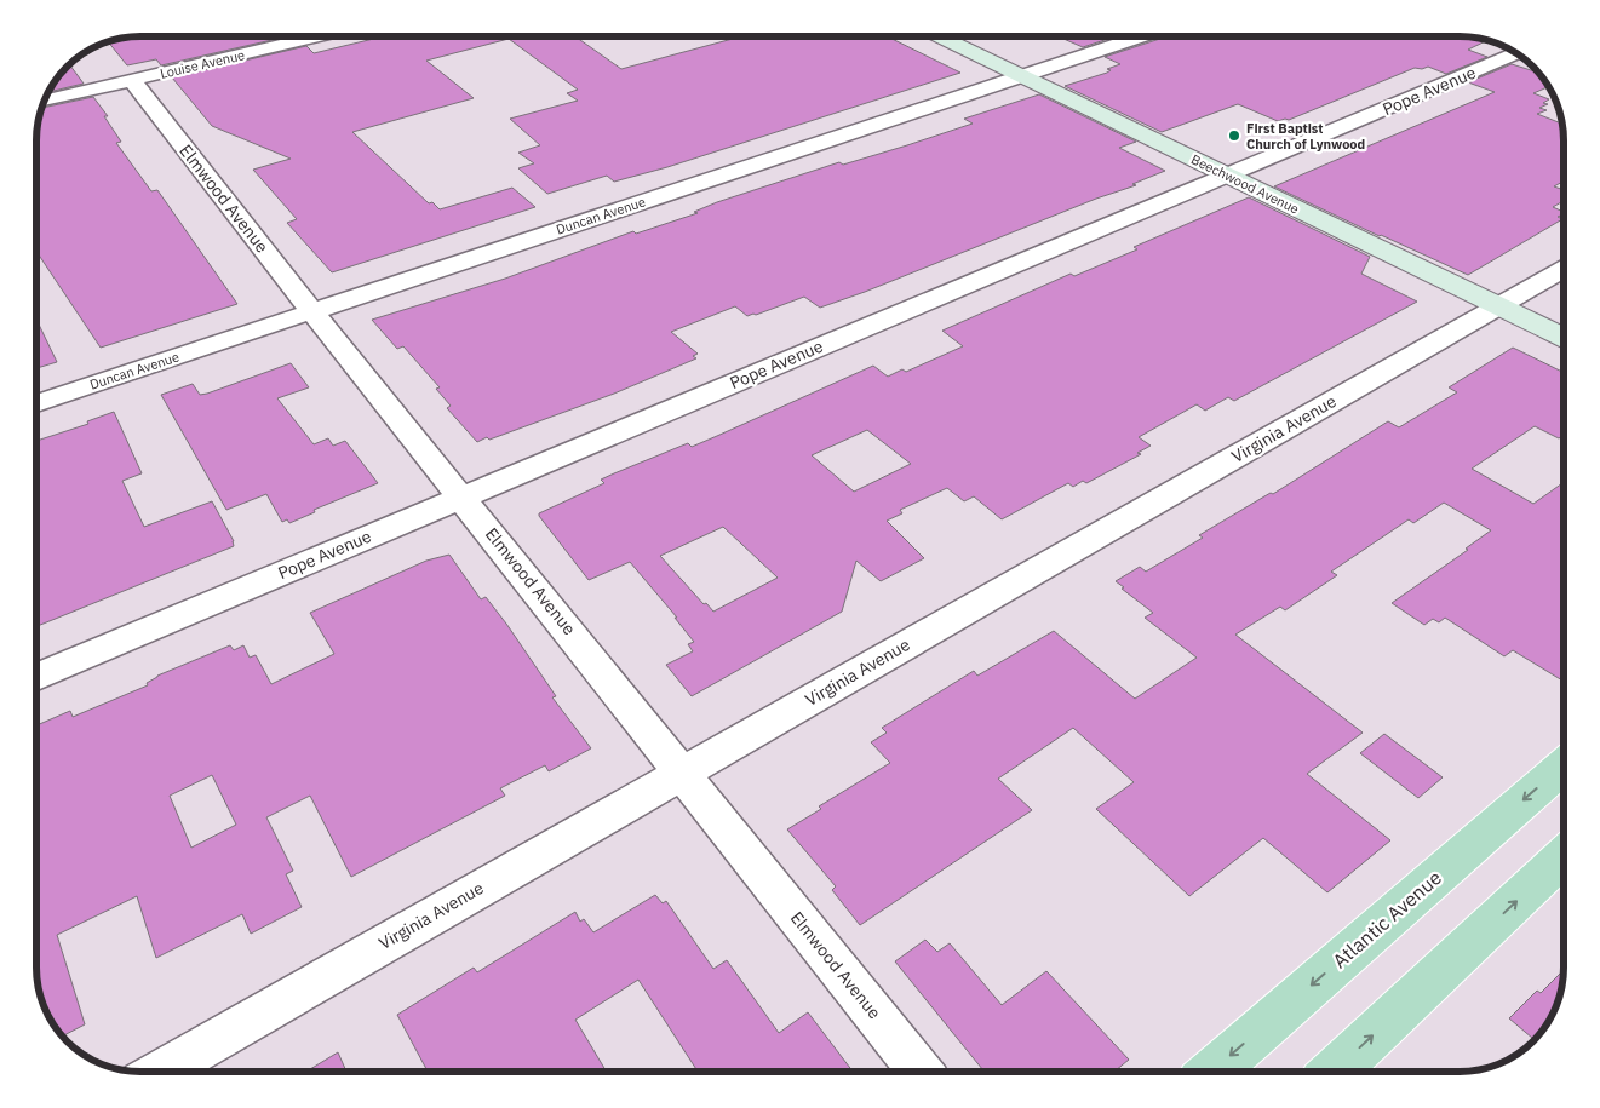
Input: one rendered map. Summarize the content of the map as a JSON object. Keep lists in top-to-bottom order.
{
  "streets": {
    "main road": ["Atlantic Avenue"],
    "street": [
      "Louise Avenue",
      "Pope Avenue",
      "Beechwood Avenue",
      "Elmwood Avenue",
      "Duncan Avenue",
      "Virginia Avenue"
    ]
  },
  "crossings": [
    ["Louise Avenue", "Elmwood Avenue"],
    ["Pope Avenue", "Beechwood Avenue"],
    ["Pope Avenue", "Elmwood Avenue"],
    ["Beechwood Avenue", "Duncan Avenue"],
    ["Beechwood Avenue", "Virginia Avenue"],
    ["Elmwood Avenue", "Duncan Avenue"],
    ["Elmwood Avenue", "Virginia Avenue"]
  ],
  "places": ["First Baptist Church of Lynwood"]
}
